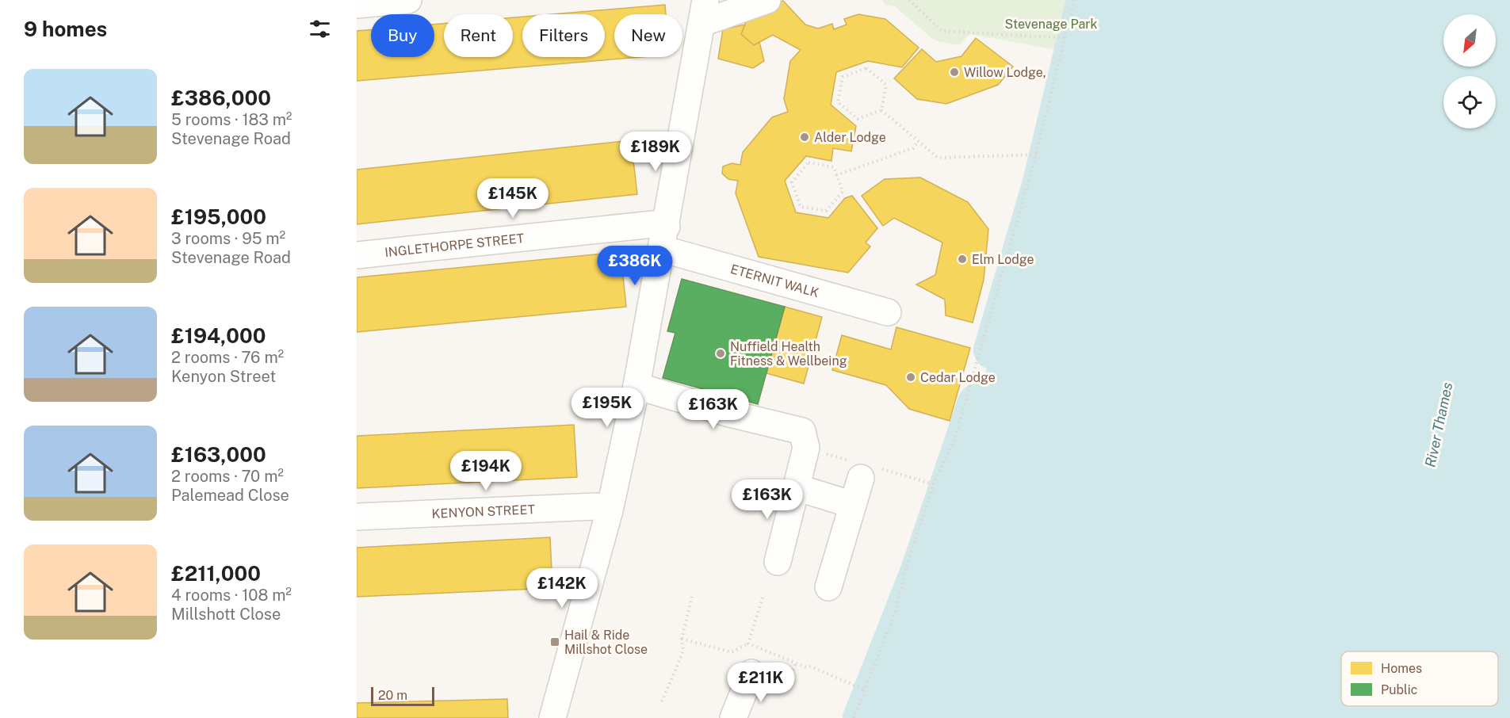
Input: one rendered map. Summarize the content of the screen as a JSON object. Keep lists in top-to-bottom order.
{
  "streets": {
    "street": ["INGLETHORPE STREET", "ETERNIT WALK", "KENYON STREET"]
  },
  "crossings": [
    ["INGLETHORPE STREET", "ETERNIT WALK"]
  ],
  "water": ["River Thames"],
  "parks": ["Stevenage Park"],
  "places": {
    "other": [
      "Willow Lodge,",
      "Alder Lodge",
      "Elm Lodge",
      "Nuffield Health Fitness & Wellbeing",
      "Cedar Lodge"
    ],
    "transit": ["Hail & Ride Millshot Close"]
  },
  "legend": ["Homes", "Public"],
  "scale_bar": "20 m",
  "north": "bottom left",
  "page": {
    "heading": "9 homes",
    "chip": [
      "Buy",
      "Rent",
      "Filters",
      "New"
    ],
    "list": [
      {
        "name": "£386,000",
        "note": "5 rooms · 183 m² · Stevenage Road"
      },
      {
        "name": "£195,000",
        "note": "3 rooms · 95 m² · Stevenage Road"
      },
      {
        "name": "£194,000",
        "note": "2 rooms · 76 m² · Kenyon Street"
      },
      {
        "name": "£163,000",
        "note": "2 rooms · 70 m² · Palemead Close"
      },
      {
        "name": "£211,000",
        "note": "4 rooms · 108 m² · Millshott Close"
      }
    ],
    "price": [
      "£189K",
      "£145K",
      "£386K",
      "£195K",
      "£163K",
      "£194K",
      "£163K",
      "£142K",
      "£211K"
    ],
    "scale": "20 m"
  }
}
